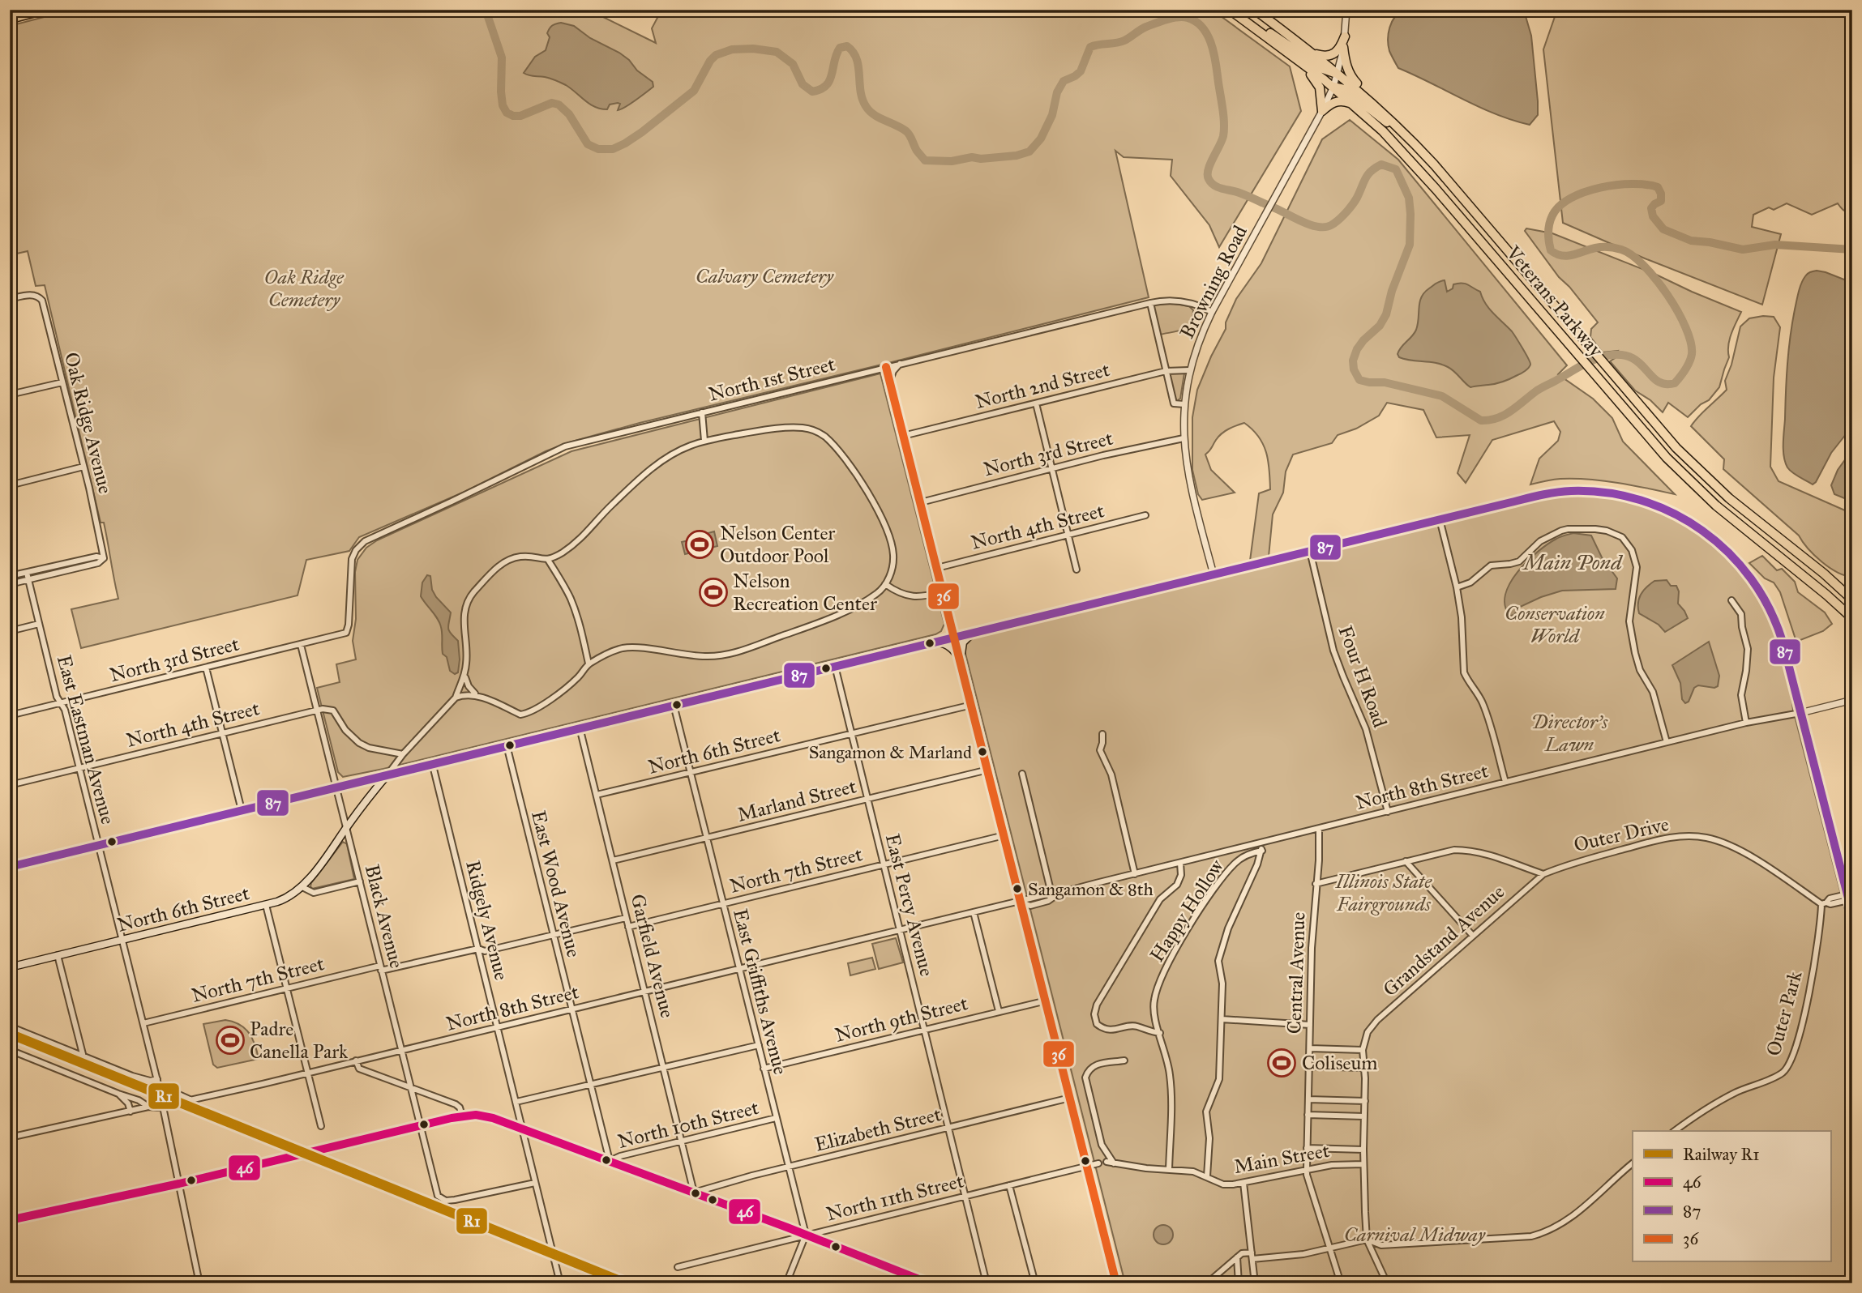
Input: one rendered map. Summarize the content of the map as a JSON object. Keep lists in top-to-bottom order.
{
  "streets": {
    "highway": ["Veterans Parkway"],
    "main road": ["North 6th Street"],
    "street": [
      "Browning Road",
      "North 1st Street",
      "North 2nd Street",
      "Oak Ridge Avenue",
      "North 3rd Street",
      "North 4th Street",
      "Four H Road",
      "East Eastman Avenue",
      "North 8th Street",
      "Marland Street",
      "Outer Drive",
      "North 7th Street",
      "East Wood Avenue",
      "East Percy Avenue",
      "Happy Hollow",
      "Black Avenue",
      "Ridgely Avenue",
      "Grandstand Avenue",
      "Garfield Avenue",
      "Central Avenue",
      "East Griffiths Avenue",
      "Outer Park",
      "North 9th Street",
      "North 10th Street",
      "Elizabeth Street",
      "Main Street",
      "North 11th Street"
    ]
  },
  "crossings": [
    ["Browning Road", "Veterans Parkway"],
    ["Browning Road", "North 1st Street"],
    ["Browning Road", "North 2nd Street"],
    ["Browning Road", "North 3rd Street"],
    ["North 1st Street", "North 3rd Street"],
    ["North 3rd Street", "East Eastman Avenue"],
    ["North 3rd Street", "Black Avenue"],
    ["North 4th Street", "East Eastman Avenue"],
    ["North 4th Street", "Black Avenue"],
    ["Four H Road", "North 8th Street"],
    ["East Eastman Avenue", "North 6th Street"],
    ["East Eastman Avenue", "North 8th Street"],
    ["East Eastman Avenue", "North 7th Street"],
    ["North 6th Street", "East Percy Avenue"],
    ["North 6th Street", "Garfield Avenue"],
    ["North 6th Street", "East Griffiths Avenue"],
    ["North 8th Street", "East Wood Avenue"],
    ["North 8th Street", "East Percy Avenue"],
    ["North 8th Street", "Black Avenue"],
    ["North 8th Street", "Ridgely Avenue"],
    ["North 8th Street", "Garfield Avenue"],
    ["North 8th Street", "Central Avenue"],
    ["North 8th Street", "East Griffiths Avenue"],
    ["Marland Street", "East Percy Avenue"],
    ["Marland Street", "Garfield Avenue"],
    ["Marland Street", "East Griffiths Avenue"],
    ["Outer Drive", "Grandstand Avenue"],
    ["Outer Drive", "Outer Park"],
    ["North 7th Street", "East Wood Avenue"],
    ["North 7th Street", "East Percy Avenue"],
    ["North 7th Street", "Black Avenue"],
    ["North 7th Street", "Ridgely Avenue"],
    ["North 7th Street", "Garfield Avenue"],
    ["North 7th Street", "East Griffiths Avenue"],
    ["East Wood Avenue", "North 10th Street"],
    ["East Percy Avenue", "North 9th Street"],
    ["East Percy Avenue", "Elizabeth Street"],
    ["East Percy Avenue", "North 11th Street"],
    ["Happy Hollow", "Main Street"],
    ["Black Avenue", "Ridgely Avenue"],
    ["Garfield Avenue", "North 10th Street"],
    ["Garfield Avenue", "Elizabeth Street"],
    ["Central Avenue", "Main Street"],
    ["East Griffiths Avenue", "North 9th Street"],
    ["East Griffiths Avenue", "North 10th Street"],
    ["East Griffiths Avenue", "Elizabeth Street"],
    ["East Griffiths Avenue", "North 11th Street"]
  ],
  "water": ["Main Pond"],
  "parks": [
    "Calvary Cemetery",
    "Oak Ridge Cemetery",
    "Conservation World",
    "Director's Lawn",
    "Illinois State Fairgrounds",
    "Carnival Midway"
  ],
  "places": {
    "sports": [
      "Nelson Center Outdoor Pool",
      "Nelson Recreation Center",
      "Padre Canella Park",
      "Coliseum"
    ],
    "other": ["Sangamon & Marland", "Sangamon & 8th"]
  },
  "lines": [
    "transit line 36",
    "transit line 87",
    "rail line R1",
    "transit line 46"
  ],
  "legend": [
    "Railway R1",
    "46",
    "87",
    "36"
  ]
}
